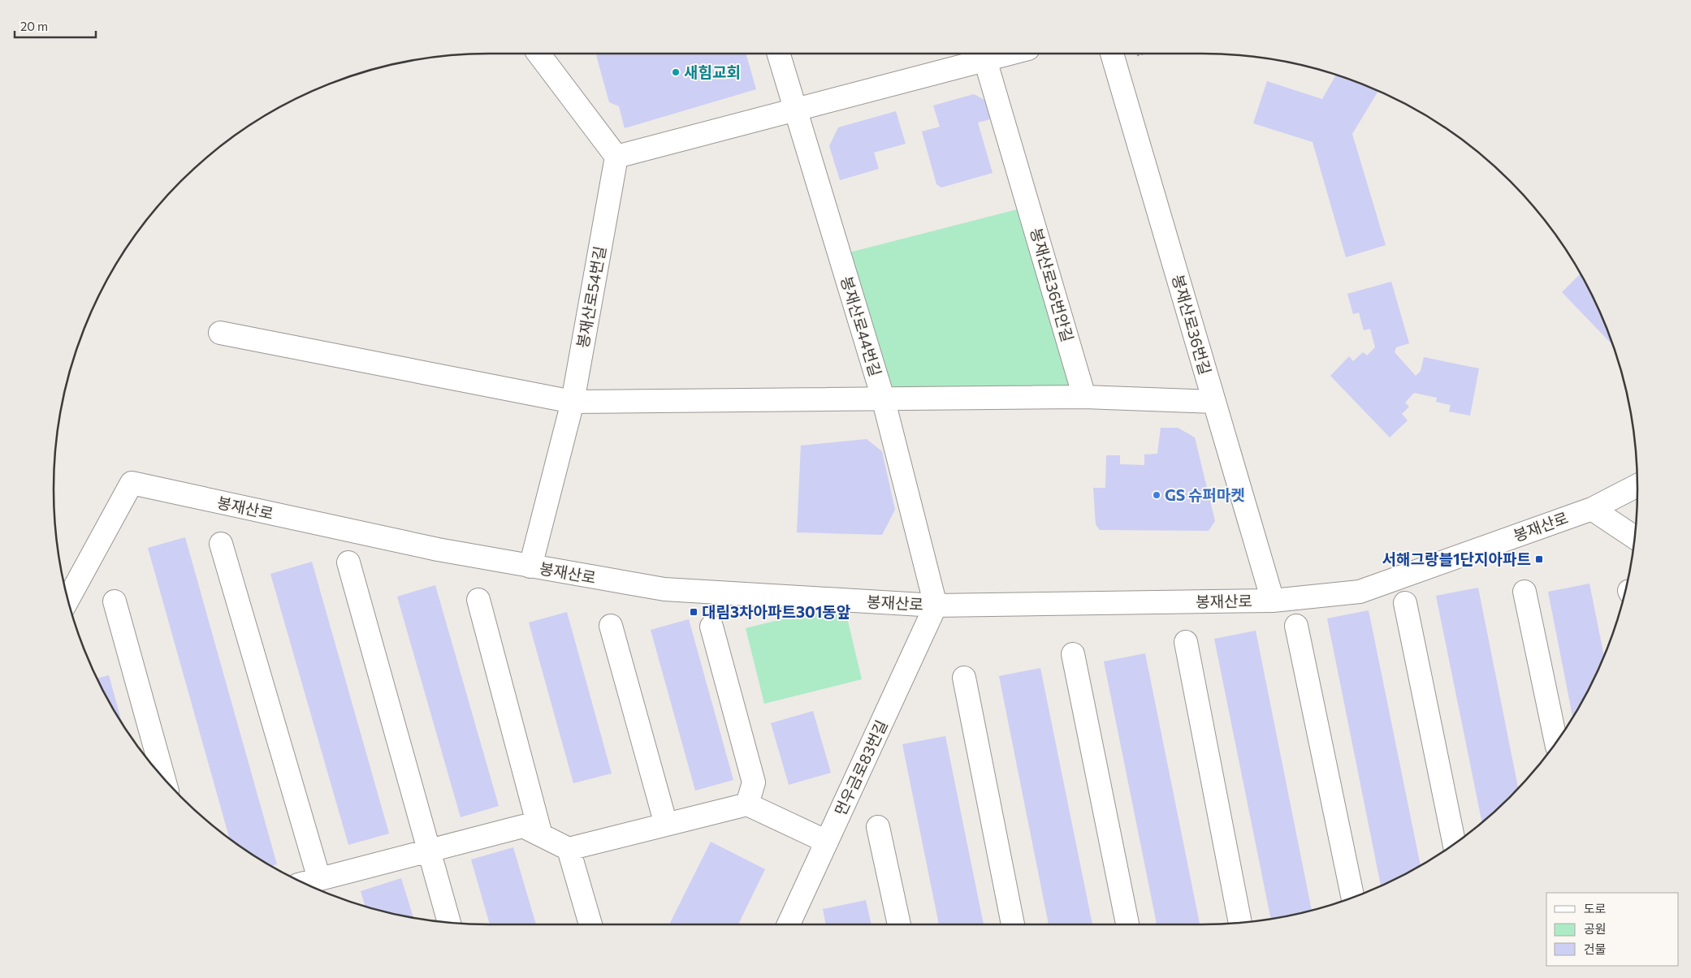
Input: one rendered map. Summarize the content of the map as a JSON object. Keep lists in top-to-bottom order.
{
  "streets": {
    "street": [
      "봉재산로36번안길",
      "봉재산로54번길",
      "봉재산로36번길",
      "봉재산로44번길",
      "봉재산로",
      "먼우금로83번길"
    ]
  },
  "crossings": [
    ["봉재산로54번길", "봉재산로"],
    ["봉재산로36번길", "봉재산로"],
    ["봉재산로44번길", "봉재산로"],
    ["봉재산로44번길", "먼우금로83번길"],
    ["봉재산로", "먼우금로83번길"]
  ],
  "places": {
    "other": ["새힘교회", "GS 슈퍼마켓"],
    "transit": ["서해그랑블1단지아파트", "대림3차아파트301동앞"]
  },
  "legend": ["도로", "공원", "건물"],
  "scale_bar": "20 m"
}
